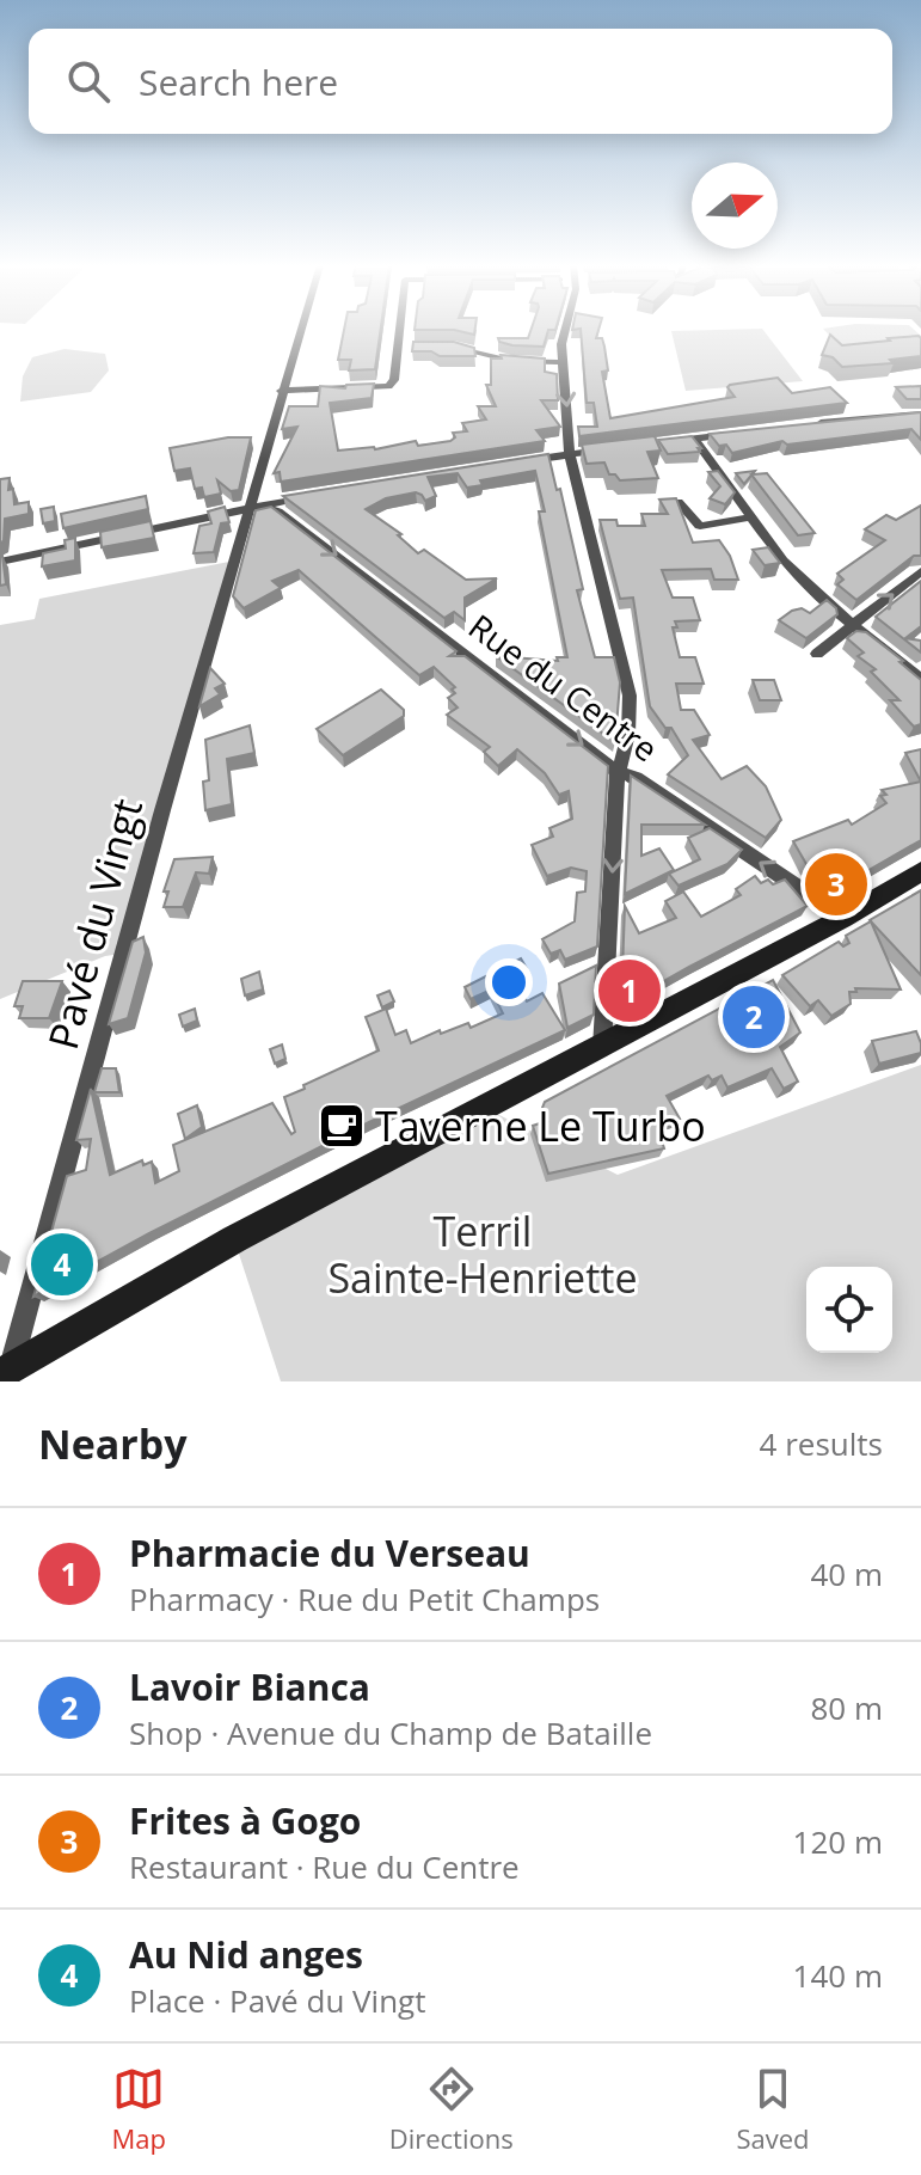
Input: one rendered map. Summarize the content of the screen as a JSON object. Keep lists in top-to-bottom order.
{
  "streets": {
    "street": ["Rue du Centre", "Pavé du Vingt"]
  },
  "crossings": [
    ["Rue du Centre", "Pavé du Vingt"]
  ],
  "parks": ["Terril Sainte-Henriette"],
  "places": {
    "cafe": ["Taverne Le Turbo"]
  },
  "north": "right",
  "page": {
    "search": "Search here",
    "pins": [
      "3",
      "1",
      "2",
      "4"
    ],
    "heading": ["Nearby", "4 results"],
    "list": [
      {
        "mark": "1",
        "name": "Pharmacie du Verseau",
        "note": "Pharmacy · Rue du Petit Champs",
        "value": "40 m"
      },
      {
        "mark": "2",
        "name": "Lavoir Bianca",
        "note": "Shop · Avenue du Champ de Bataille",
        "value": "80 m"
      },
      {
        "mark": "3",
        "name": "Frites à Gogo",
        "note": "Restaurant · Rue du Centre",
        "value": "120 m"
      },
      {
        "mark": "4",
        "name": "Au Nid anges",
        "note": "Place · Pavé du Vingt",
        "value": "140 m"
      }
    ],
    "nav": ["Map", "Directions", "Saved"]
  }
}
